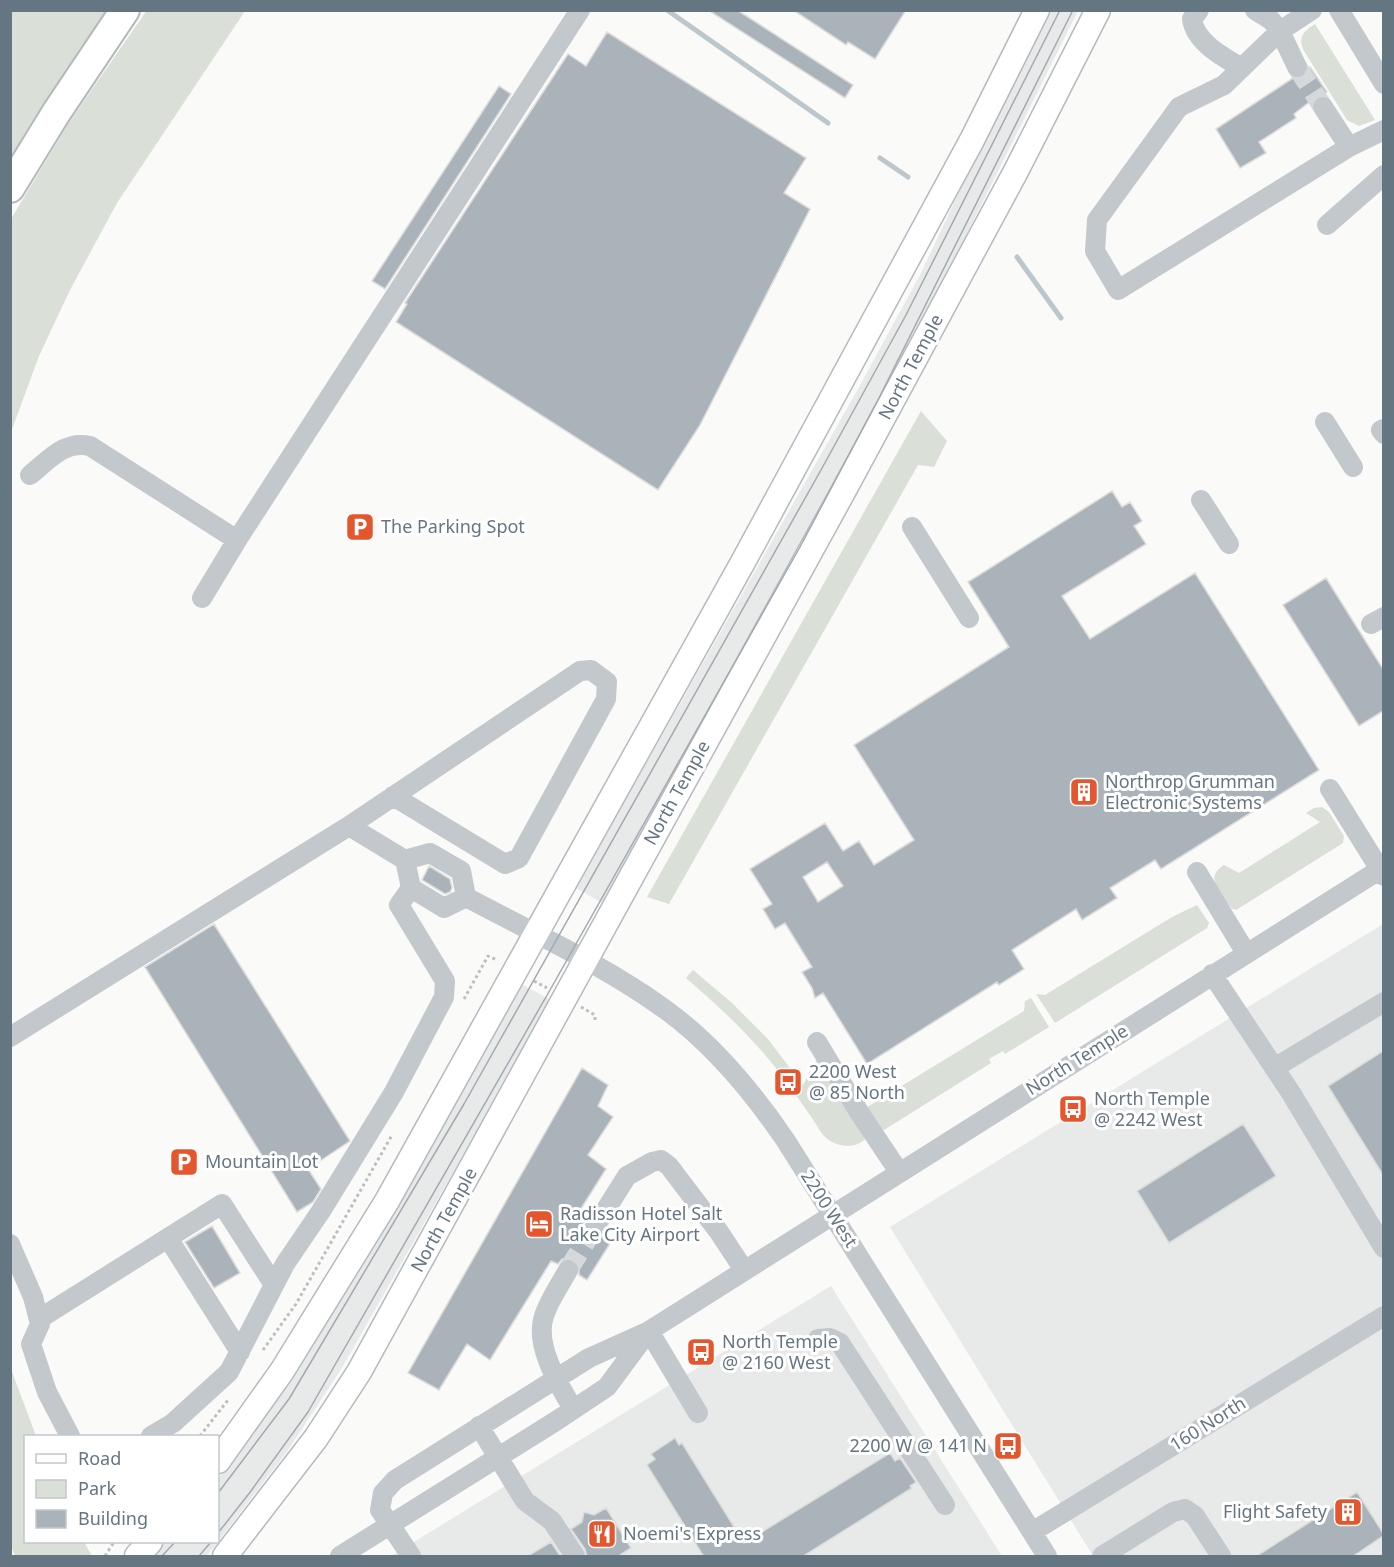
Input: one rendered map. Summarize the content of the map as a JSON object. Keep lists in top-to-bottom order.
{
  "streets": {
    "main road": ["North Temple"],
    "street": ["2200 West", "160 North"]
  },
  "crossings": [
    ["North Temple", "2200 West"],
    ["2200 West", "160 North"]
  ],
  "places": {
    "parking": ["The Parking Spot", "Mountain Lot"],
    "building": ["Northrop Grumman Electronic Systems", "Flight Safety"],
    "bus stop": [
      "2200 West @ 85 North",
      "North Temple @ 2242 West",
      "North Temple @ 2160 West",
      "2200 W @ 141 N"
    ],
    "hotel": ["Radisson Hotel Salt Lake City Airport"],
    "restaurant": ["Noemi's Express"]
  },
  "legend": ["Road", "Park", "Building"]
}
